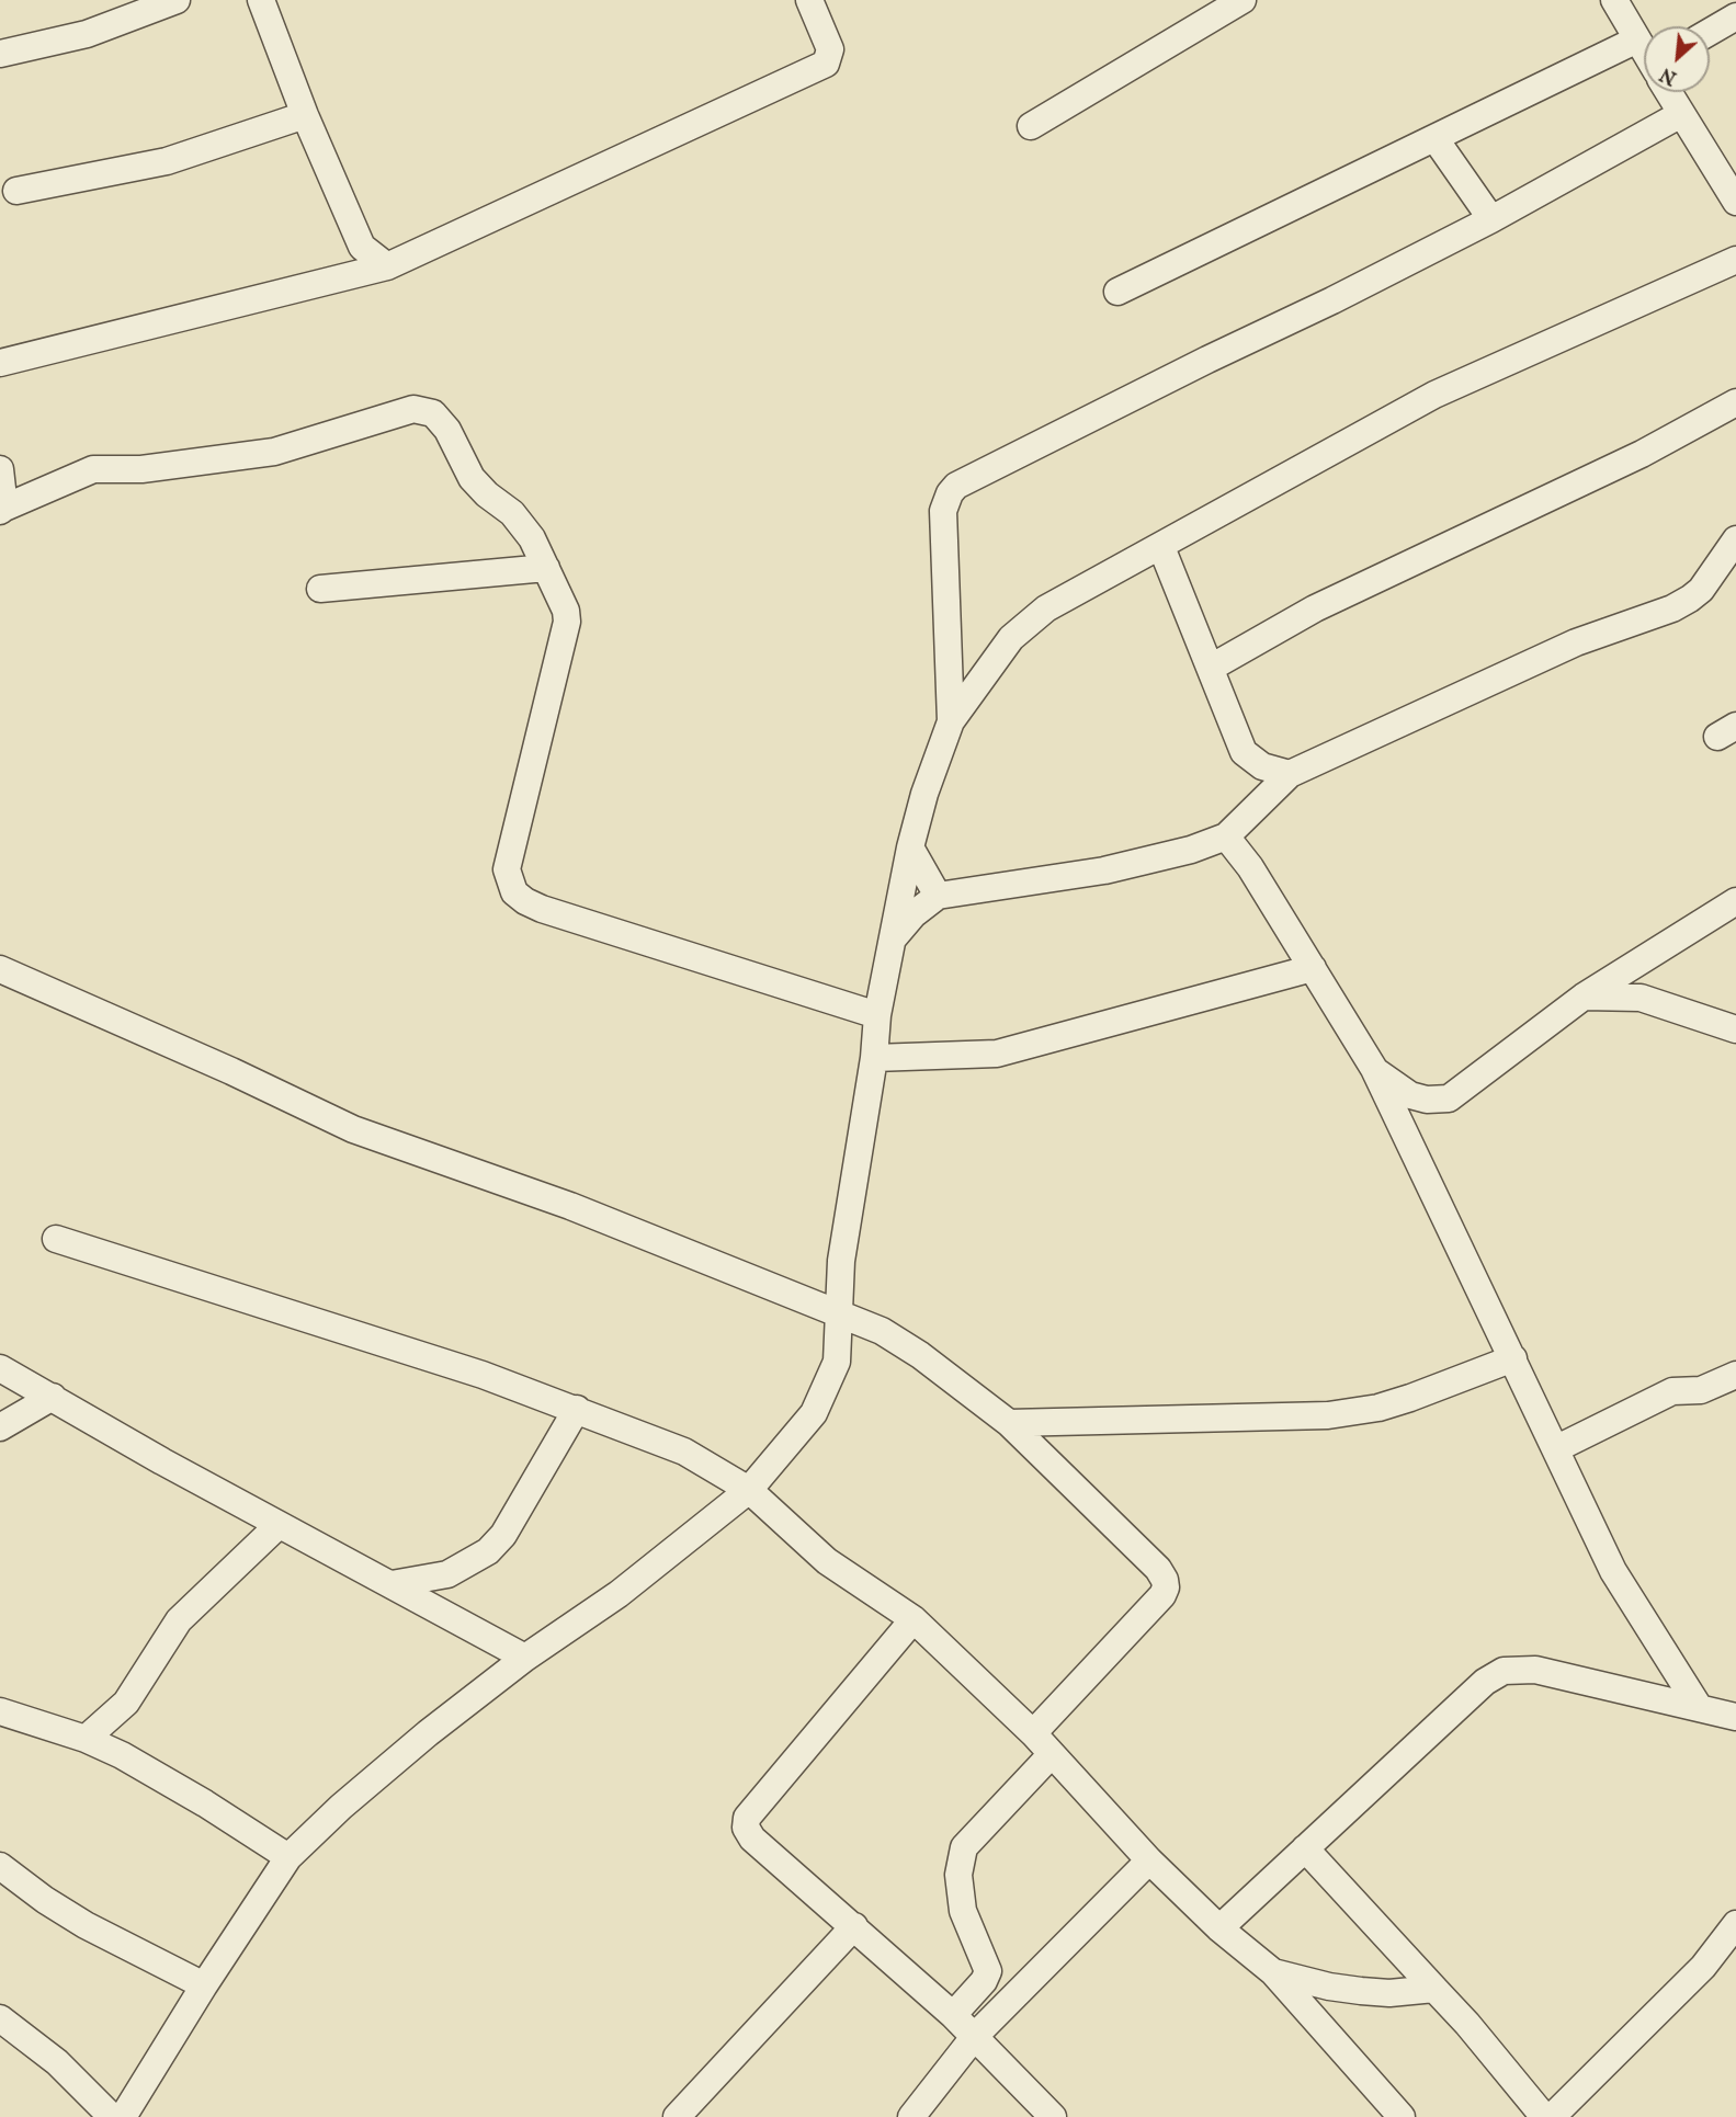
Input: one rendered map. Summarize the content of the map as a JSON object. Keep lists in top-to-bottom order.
{
  "north": "bottom left"
}
